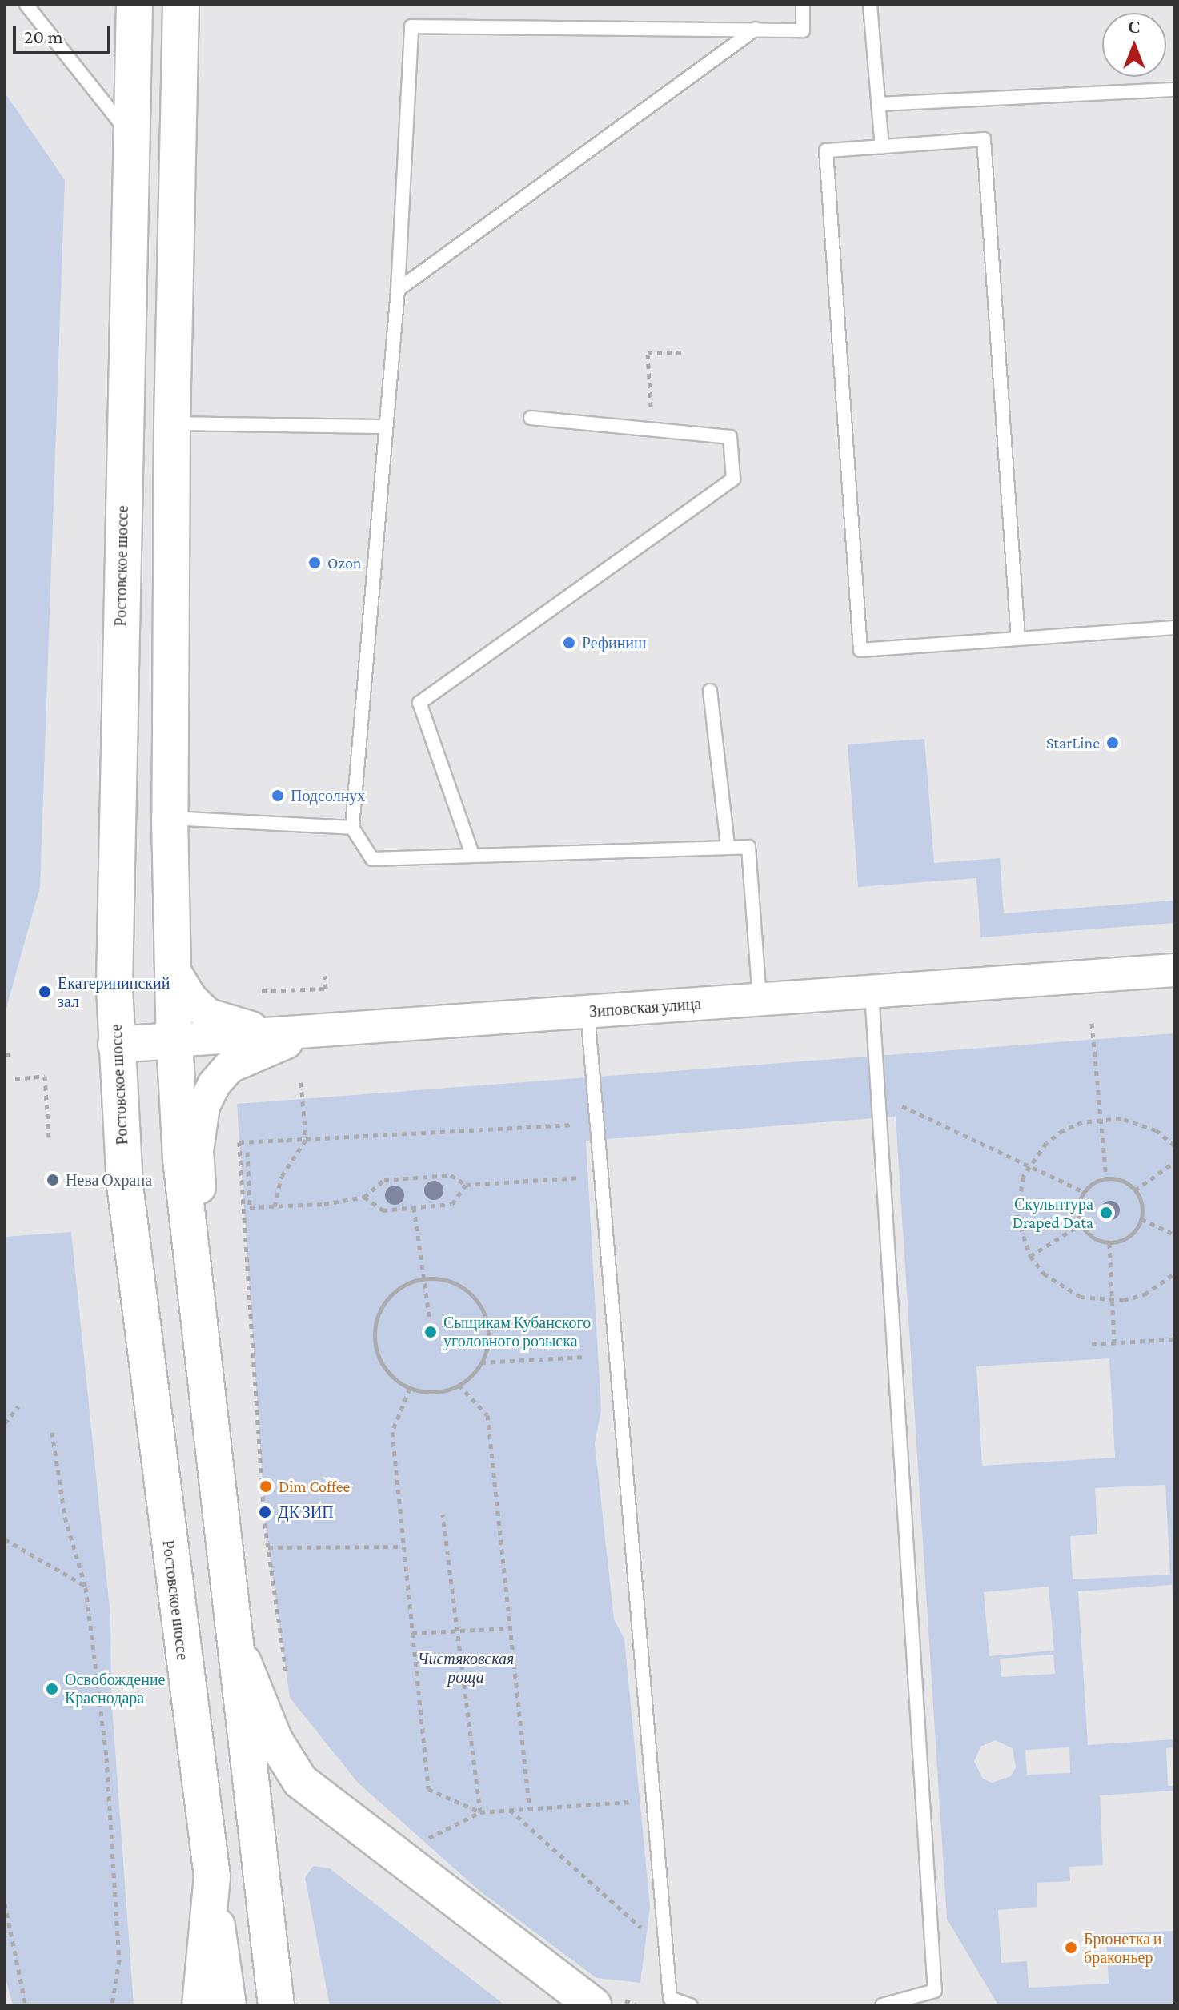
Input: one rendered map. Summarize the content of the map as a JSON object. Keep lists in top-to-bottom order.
{
  "streets": {
    "main road": ["Ростовское шоссе", "Зиповская улица"]
  },
  "crossings": [
    ["Ростовское шоссе", "Зиповская улица"]
  ],
  "parks": ["Чистяковская роща"],
  "places": [
    "Ozon",
    "Рефиниш",
    "StarLine",
    "Подсолнух",
    "Екатерининский зал",
    "Нева Охрана",
    "Скульптура Draped Data",
    "Сыщикам Кубанского уголовного розыска",
    "Dim Coffee",
    "ДК ЗИП",
    "Освобождение Краснодара",
    "Брюнетка и браконьер"
  ],
  "scale_bar": "20 m",
  "north": "top"
}
